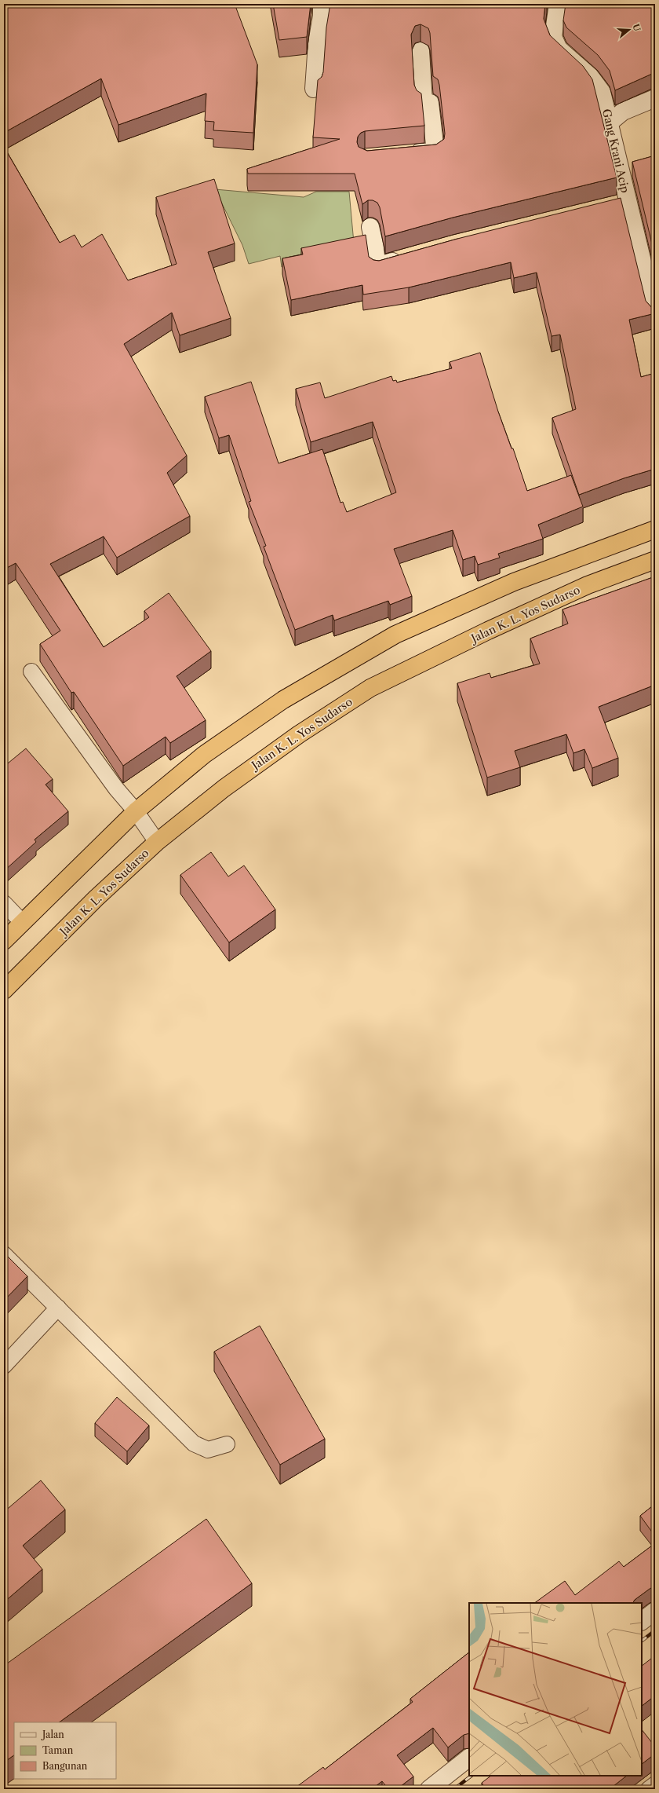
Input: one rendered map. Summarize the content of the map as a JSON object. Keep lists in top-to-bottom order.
{
  "streets": {
    "highway": ["Jalan K. L. Yos Sudarso"],
    "street": ["Gang Krani Acip"]
  },
  "legend": ["Jalan", "Taman", "Bangunan"],
  "north": "right"
}
